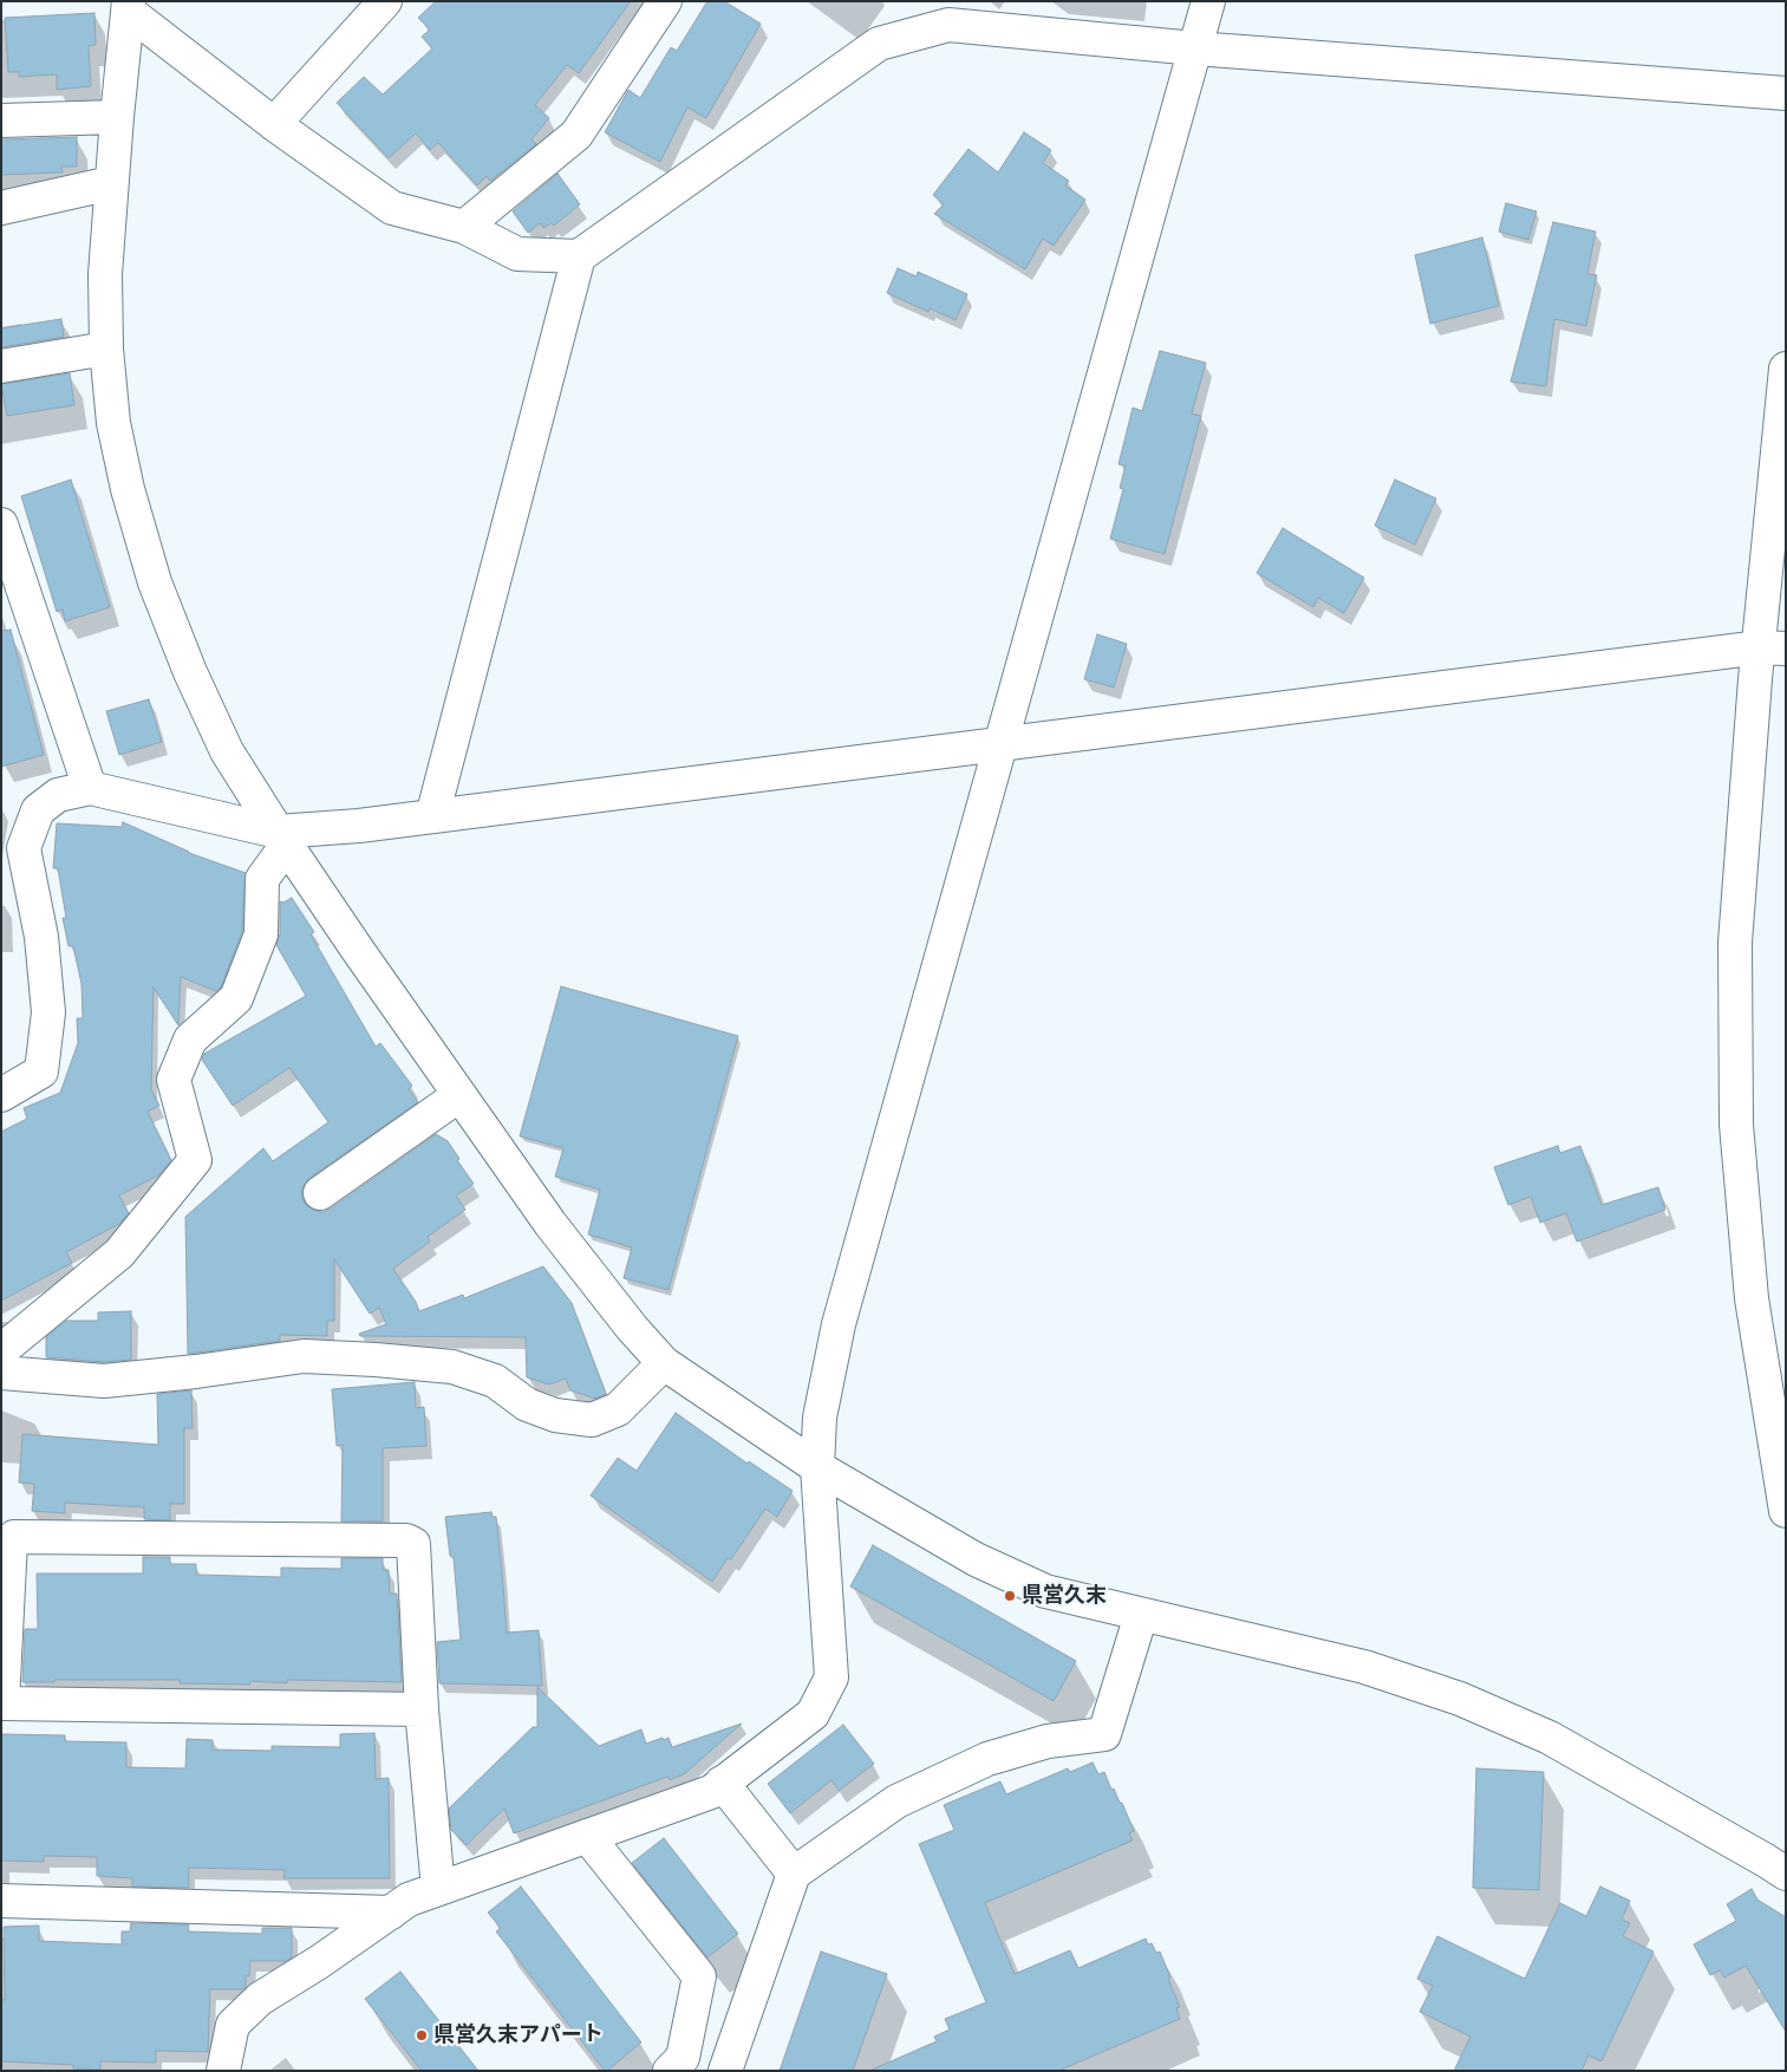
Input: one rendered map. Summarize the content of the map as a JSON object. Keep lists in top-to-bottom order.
{
  "places": ["県営久末", "県営久末アパート"]
}
